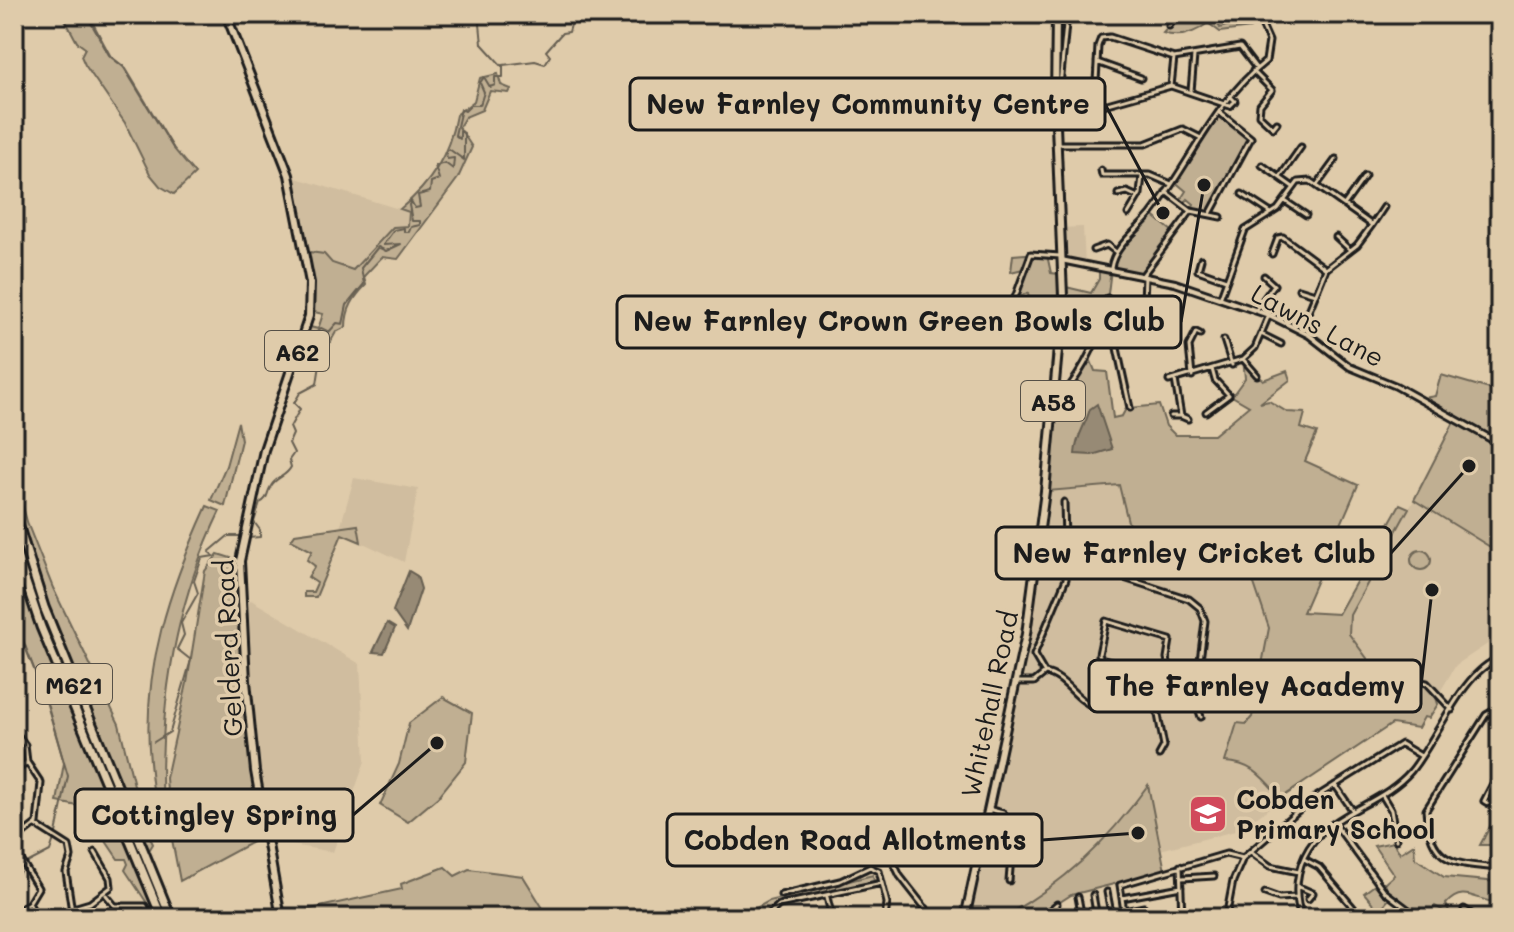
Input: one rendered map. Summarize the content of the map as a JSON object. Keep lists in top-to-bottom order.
{
  "streets": {
    "highway": ["M621"],
    "main road": [
      "A62",
      "A58",
      "Gelderd Road",
      "Whitehall Road"
    ],
    "street": ["Lawns Lane"]
  },
  "crossings": [
    ["Lawns Lane", "Whitehall Road"]
  ],
  "places": {
    "other": [
      "New Farnley Crown Green Bowls Club",
      "New Farnley Community Centre",
      "New Farnley Cricket Club",
      "The Farnley Academy",
      "Cottingley Spring",
      "Cobden Road Allotments"
    ],
    "school or university": ["Cobden Primary School"]
  }
}
